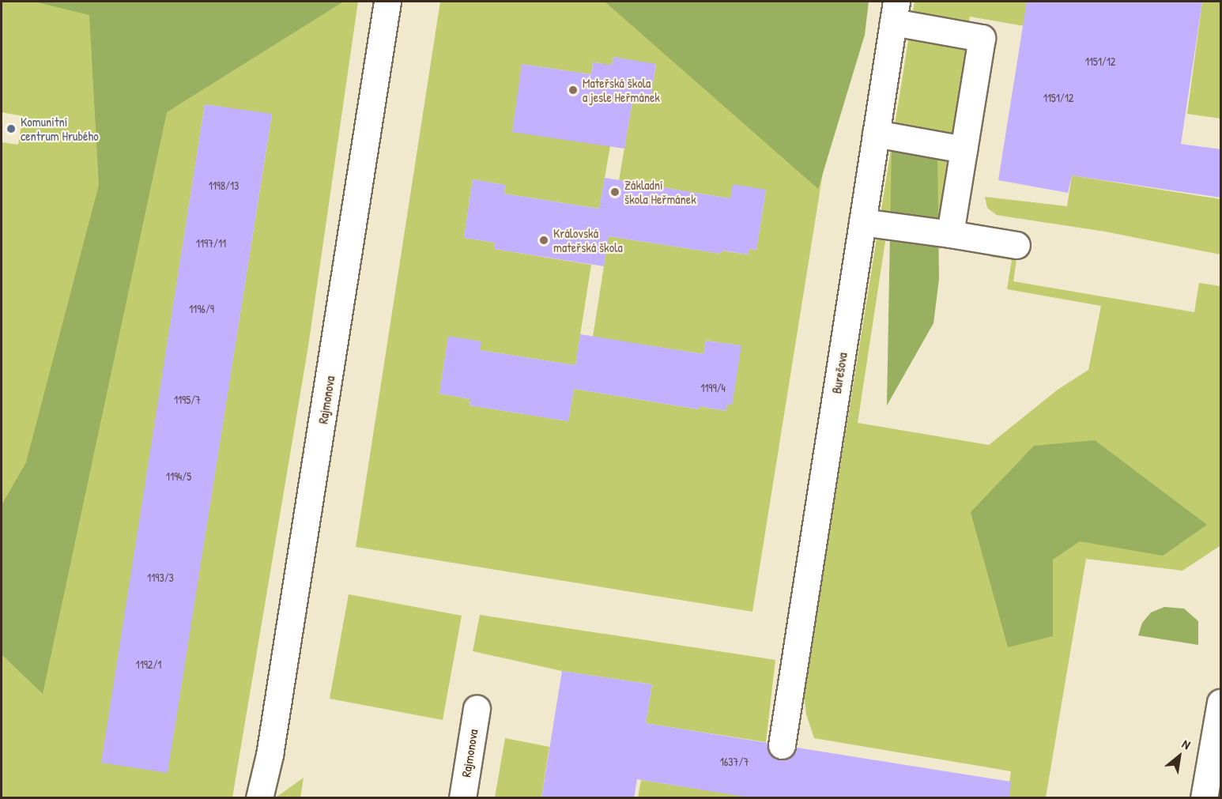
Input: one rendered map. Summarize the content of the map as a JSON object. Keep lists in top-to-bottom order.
{
  "streets": {
    "street": ["Burešova", "Rajmonova"]
  },
  "places": [
    "Mateřská škola a jesle Heřmánek",
    "Komunitní centrum Hrubého",
    "Základní škola Heřmánek",
    "Královská mateřská škola"
  ],
  "house_numbers": [
    "1151/12",
    "1151/12",
    "1198/13",
    "1197/11",
    "1196/9",
    "1199/4",
    "1195/7",
    "1194/5",
    "1193/3",
    "1192/1",
    "1637/7"
  ],
  "north": "top right"
}
